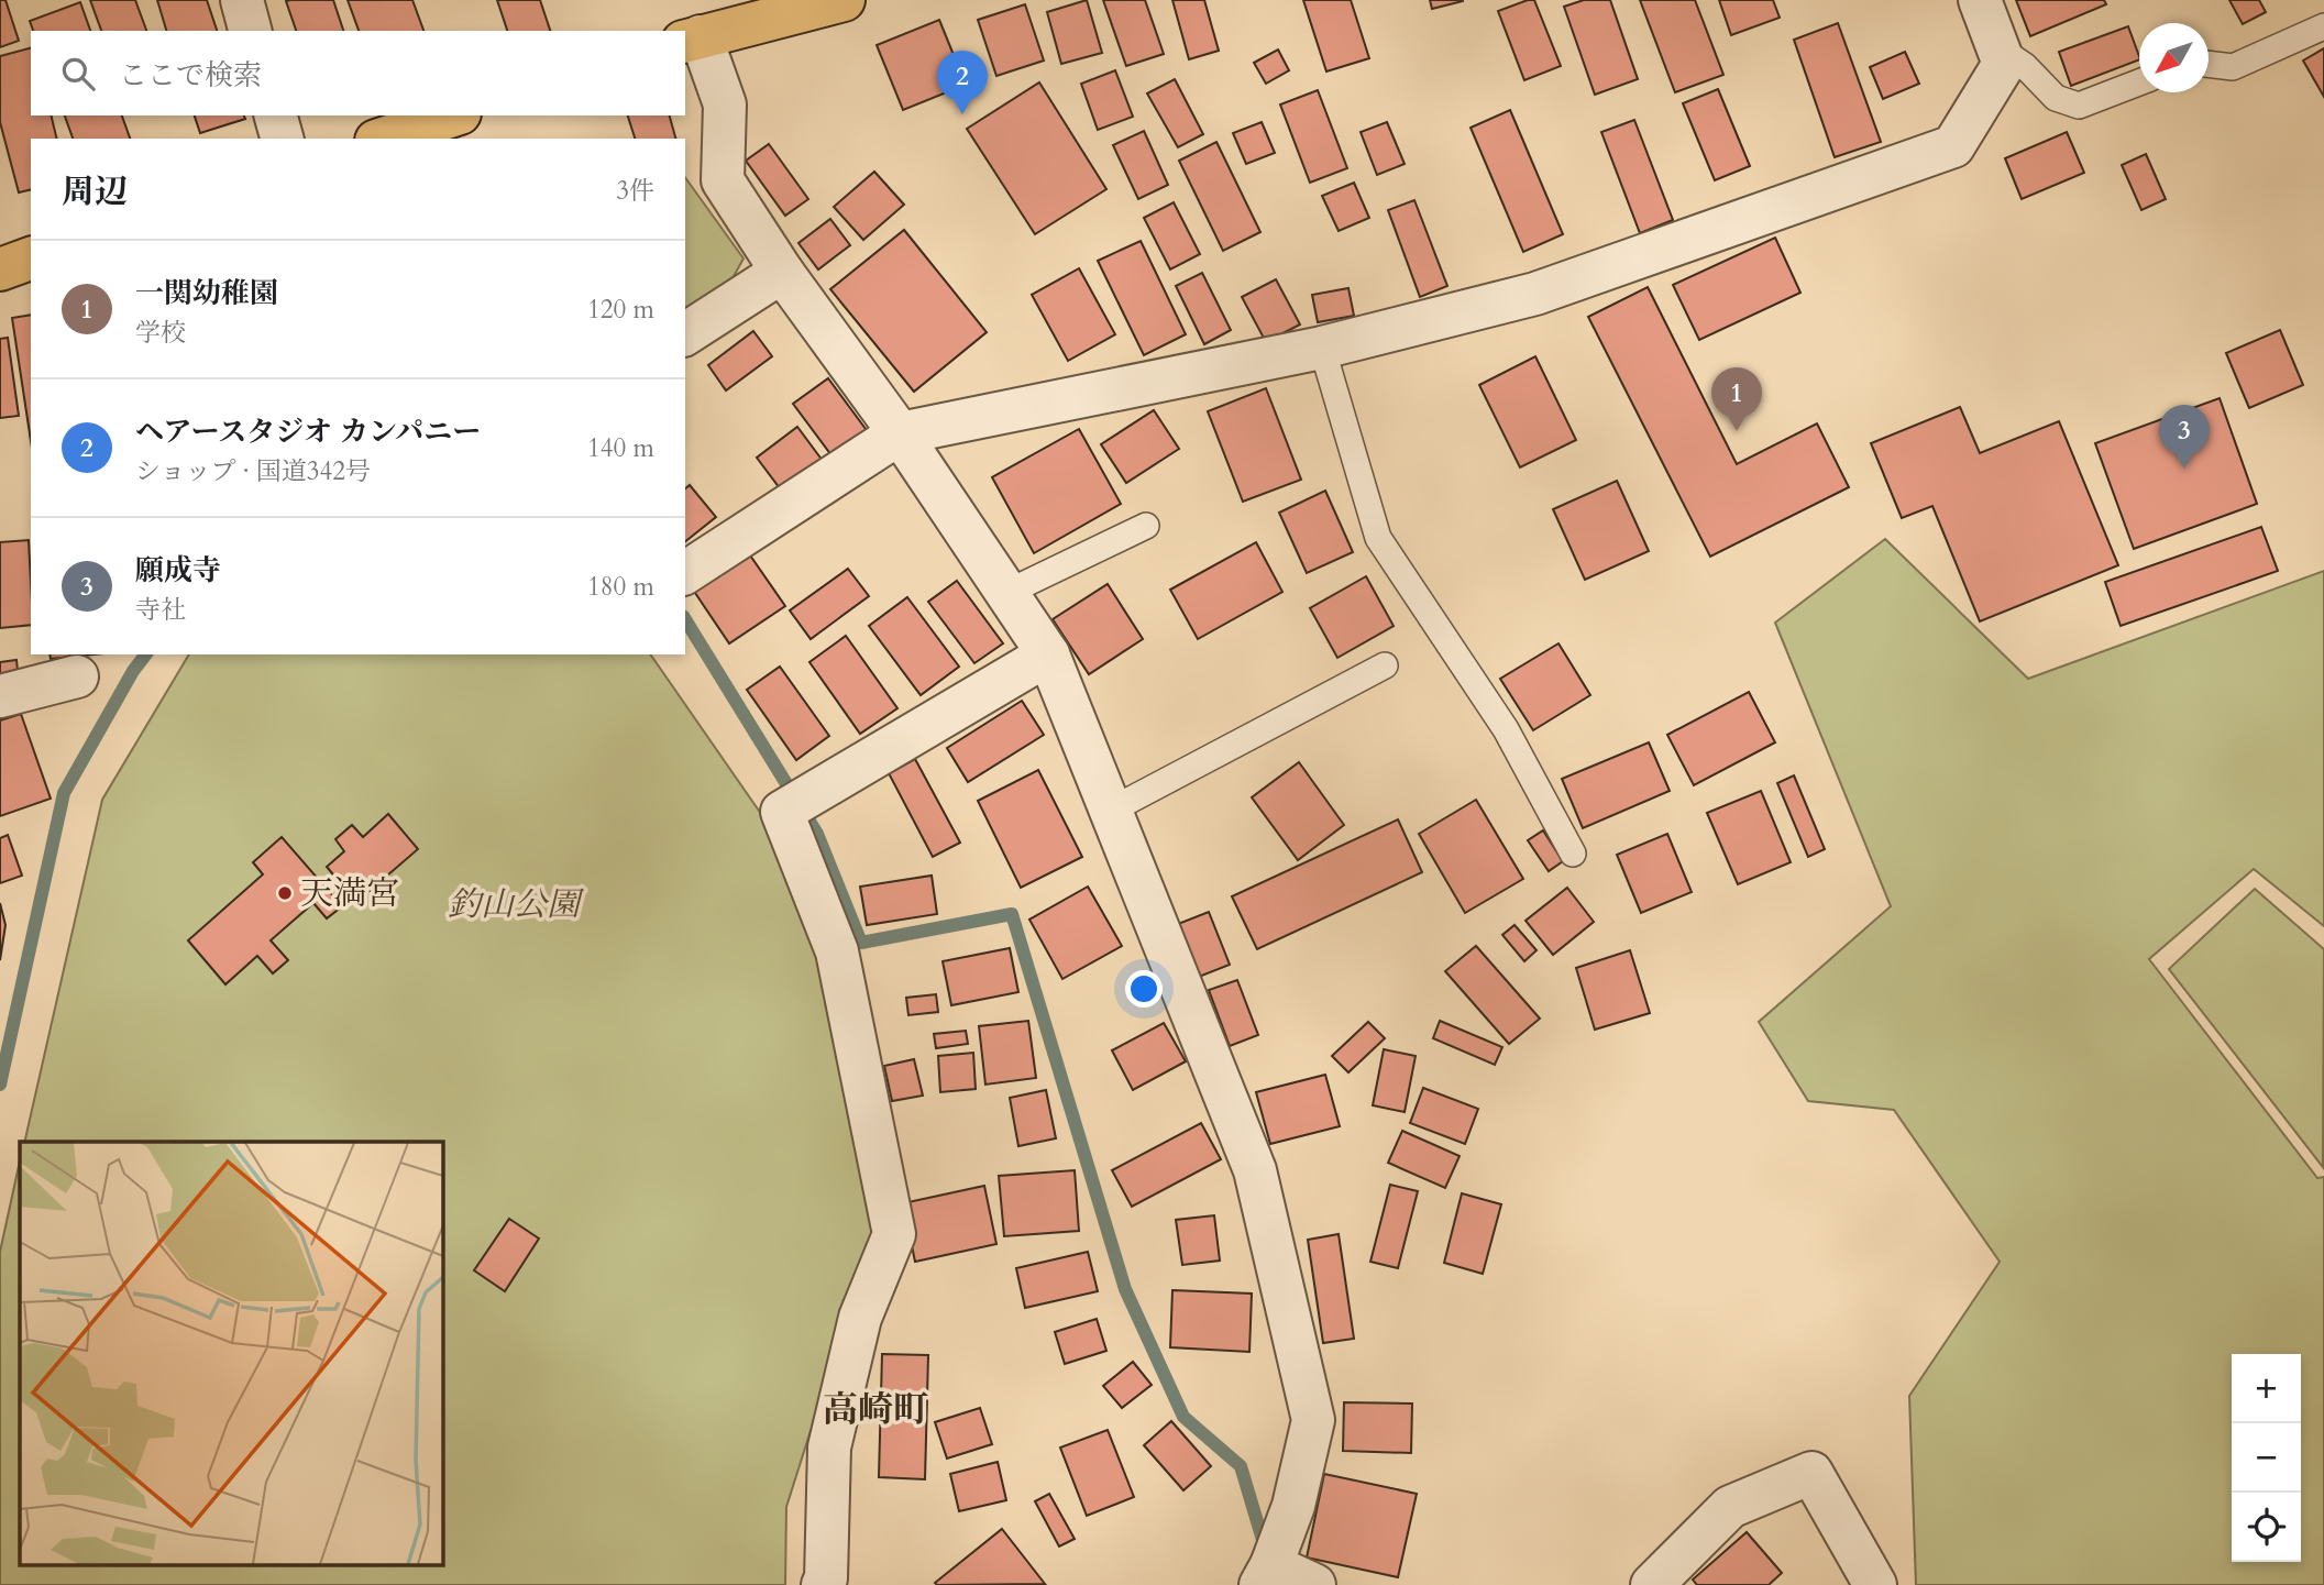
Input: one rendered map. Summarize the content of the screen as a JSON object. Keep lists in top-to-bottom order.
{
  "districts": ["高崎町"],
  "parks": ["釣山公園"],
  "places": ["天満宮"],
  "north": "bottom left",
  "page": {
    "search": "ここで検索",
    "pins": ["2", "1", "3"],
    "heading": ["周辺", "3件"],
    "list": [
      {
        "mark": "1",
        "name": "一関幼稚園",
        "note": "学校",
        "value": "120 m"
      },
      {
        "mark": "2",
        "name": "ヘアースタジオ カンパニー",
        "note": "ショップ · 国道342号",
        "value": "140 m"
      },
      {
        "mark": "3",
        "name": "願成寺",
        "note": "寺社",
        "value": "180 m"
      }
    ],
    "map_buttons": ["+", "−"]
  }
}
